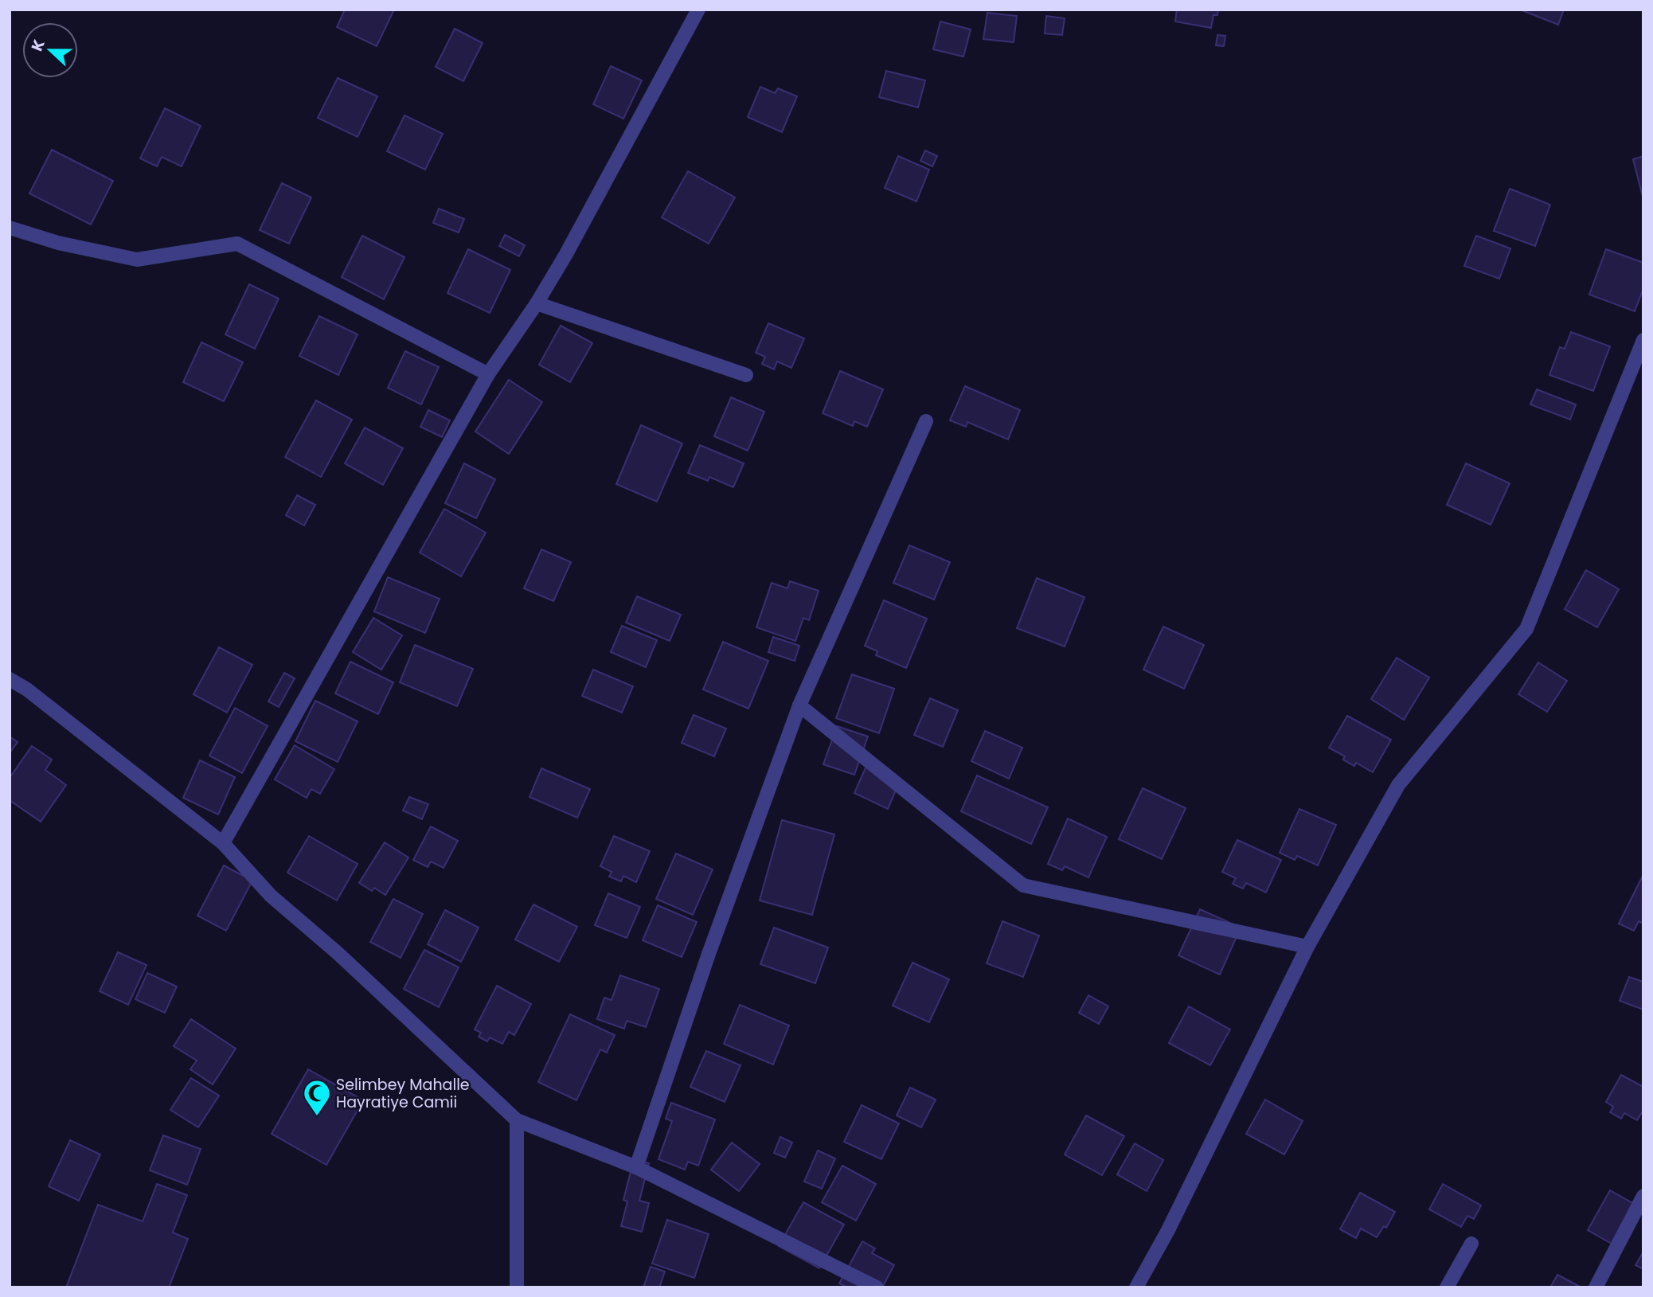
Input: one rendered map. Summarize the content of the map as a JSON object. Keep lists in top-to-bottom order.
{
  "places": {
    "mosque": ["Selimbey Mahalle Hayratiye Camii"]
  },
  "north": "left"
}
